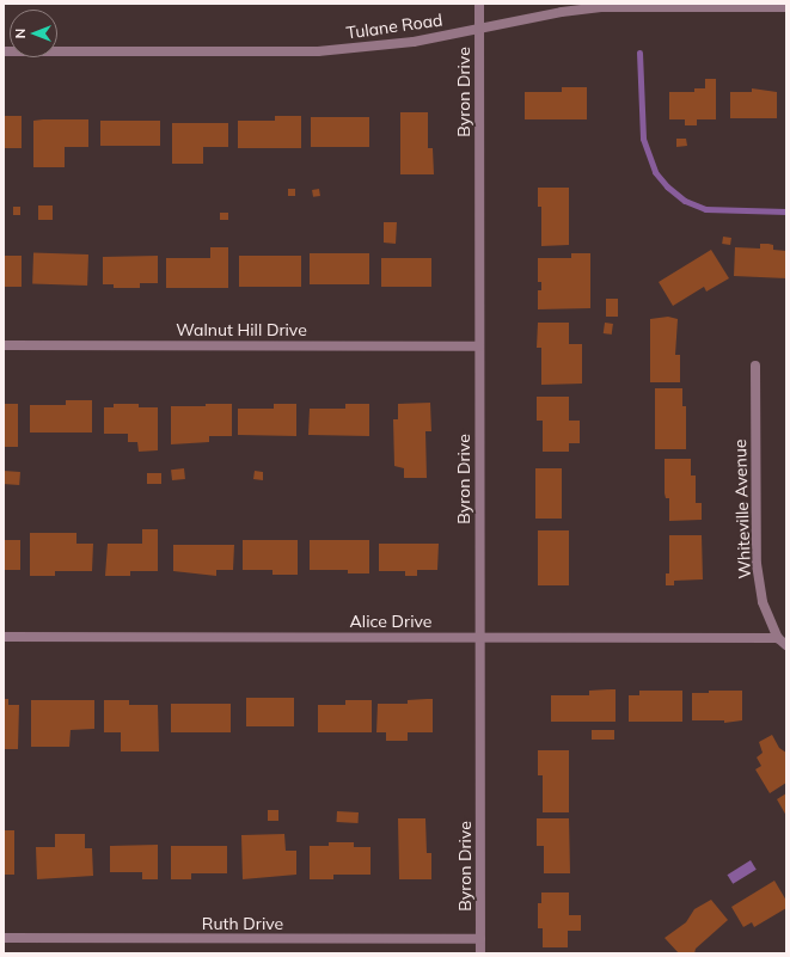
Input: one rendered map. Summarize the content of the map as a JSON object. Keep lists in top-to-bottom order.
{
  "streets": {
    "street": [
      "Tulane Road",
      "Byron Drive",
      "Walnut Hill Drive",
      "Whiteville Avenue",
      "Alice Drive",
      "Ruth Drive"
    ]
  },
  "crossings": [
    ["Tulane Road", "Byron Drive"],
    ["Byron Drive", "Walnut Hill Drive"],
    ["Byron Drive", "Alice Drive"],
    ["Byron Drive", "Ruth Drive"],
    ["Whiteville Avenue", "Alice Drive"]
  ],
  "north": "left"
}
